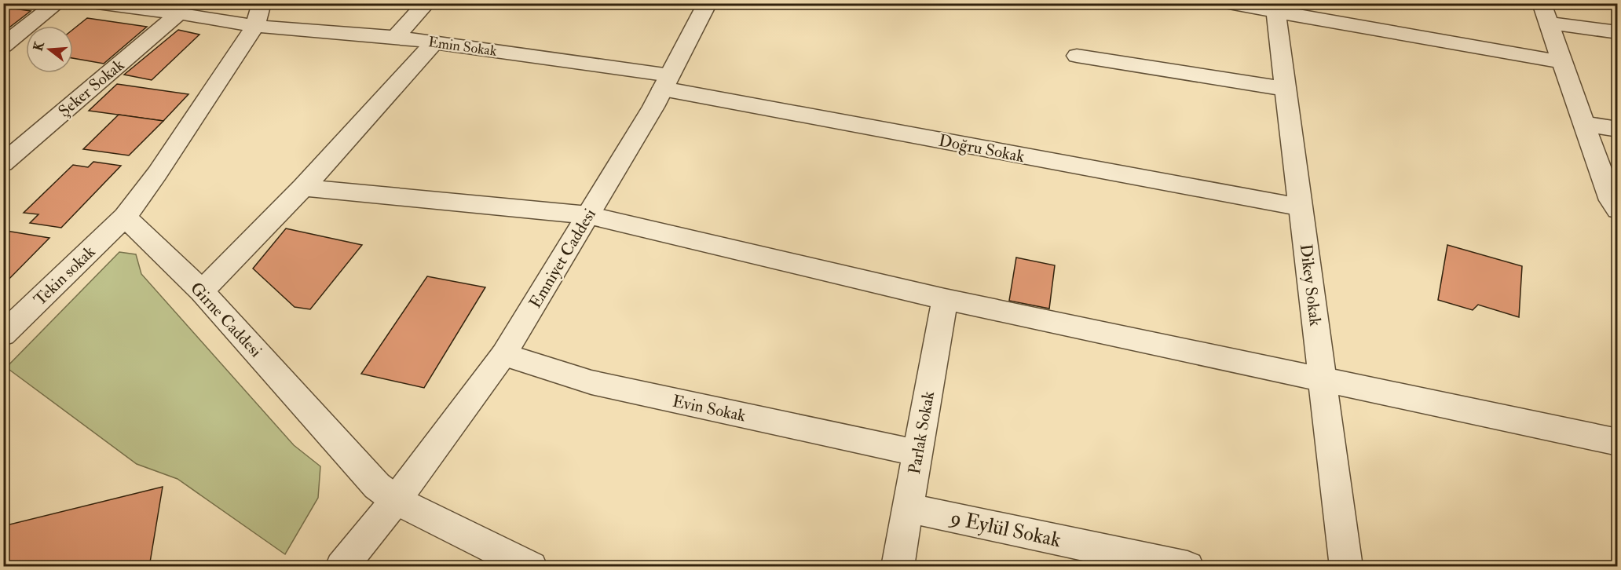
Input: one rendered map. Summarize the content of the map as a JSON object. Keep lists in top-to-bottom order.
{
  "streets": {
    "street": [
      "Emin Sokak",
      "Şeker Sokak",
      "Doğru Sokak",
      "Emniyet Caddesi",
      "Tekin sokak",
      "Dikey Sokak",
      "Girne Caddesi",
      "Evin Sokak",
      "Parlak Sokak",
      "9 Eylül Sokak"
    ]
  },
  "crossings": [
    ["Emin Sokak", "Şeker Sokak"],
    ["Emin Sokak", "Doğru Sokak"],
    ["Emin Sokak", "Emniyet Caddesi"],
    ["Doğru Sokak", "Emniyet Caddesi"],
    ["Doğru Sokak", "Dikey Sokak"],
    ["Emniyet Caddesi", "Girne Caddesi"],
    ["Emniyet Caddesi", "Evin Sokak"],
    ["Tekin sokak", "Girne Caddesi"],
    ["Evin Sokak", "Parlak Sokak"],
    ["Parlak Sokak", "9 Eylül Sokak"]
  ],
  "north": "left"
}
